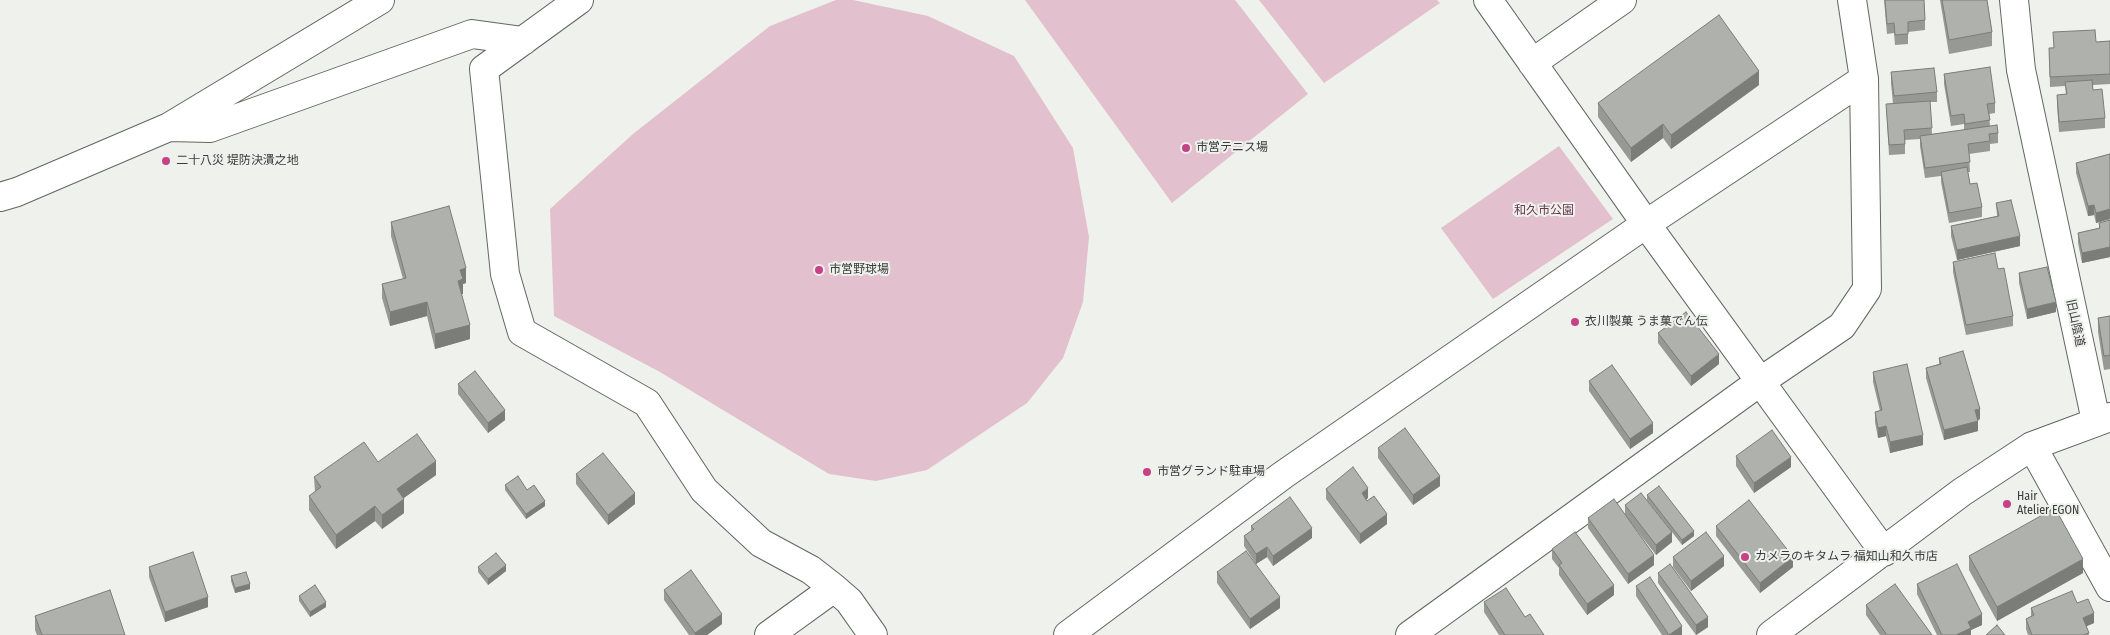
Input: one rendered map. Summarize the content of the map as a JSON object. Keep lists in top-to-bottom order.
{
  "streets": {
    "street": ["旧山陰道"]
  },
  "parks": ["和久市公園"],
  "places": [
    "市営テニス場",
    "二十八災 堤防決潰之地",
    "市営野球場",
    "衣川製菓 うま菓でん伝",
    "市営グランド駐車場",
    "Hair Atelier EGON",
    "カメラのキタムラ 福知山和久市店"
  ]
}
